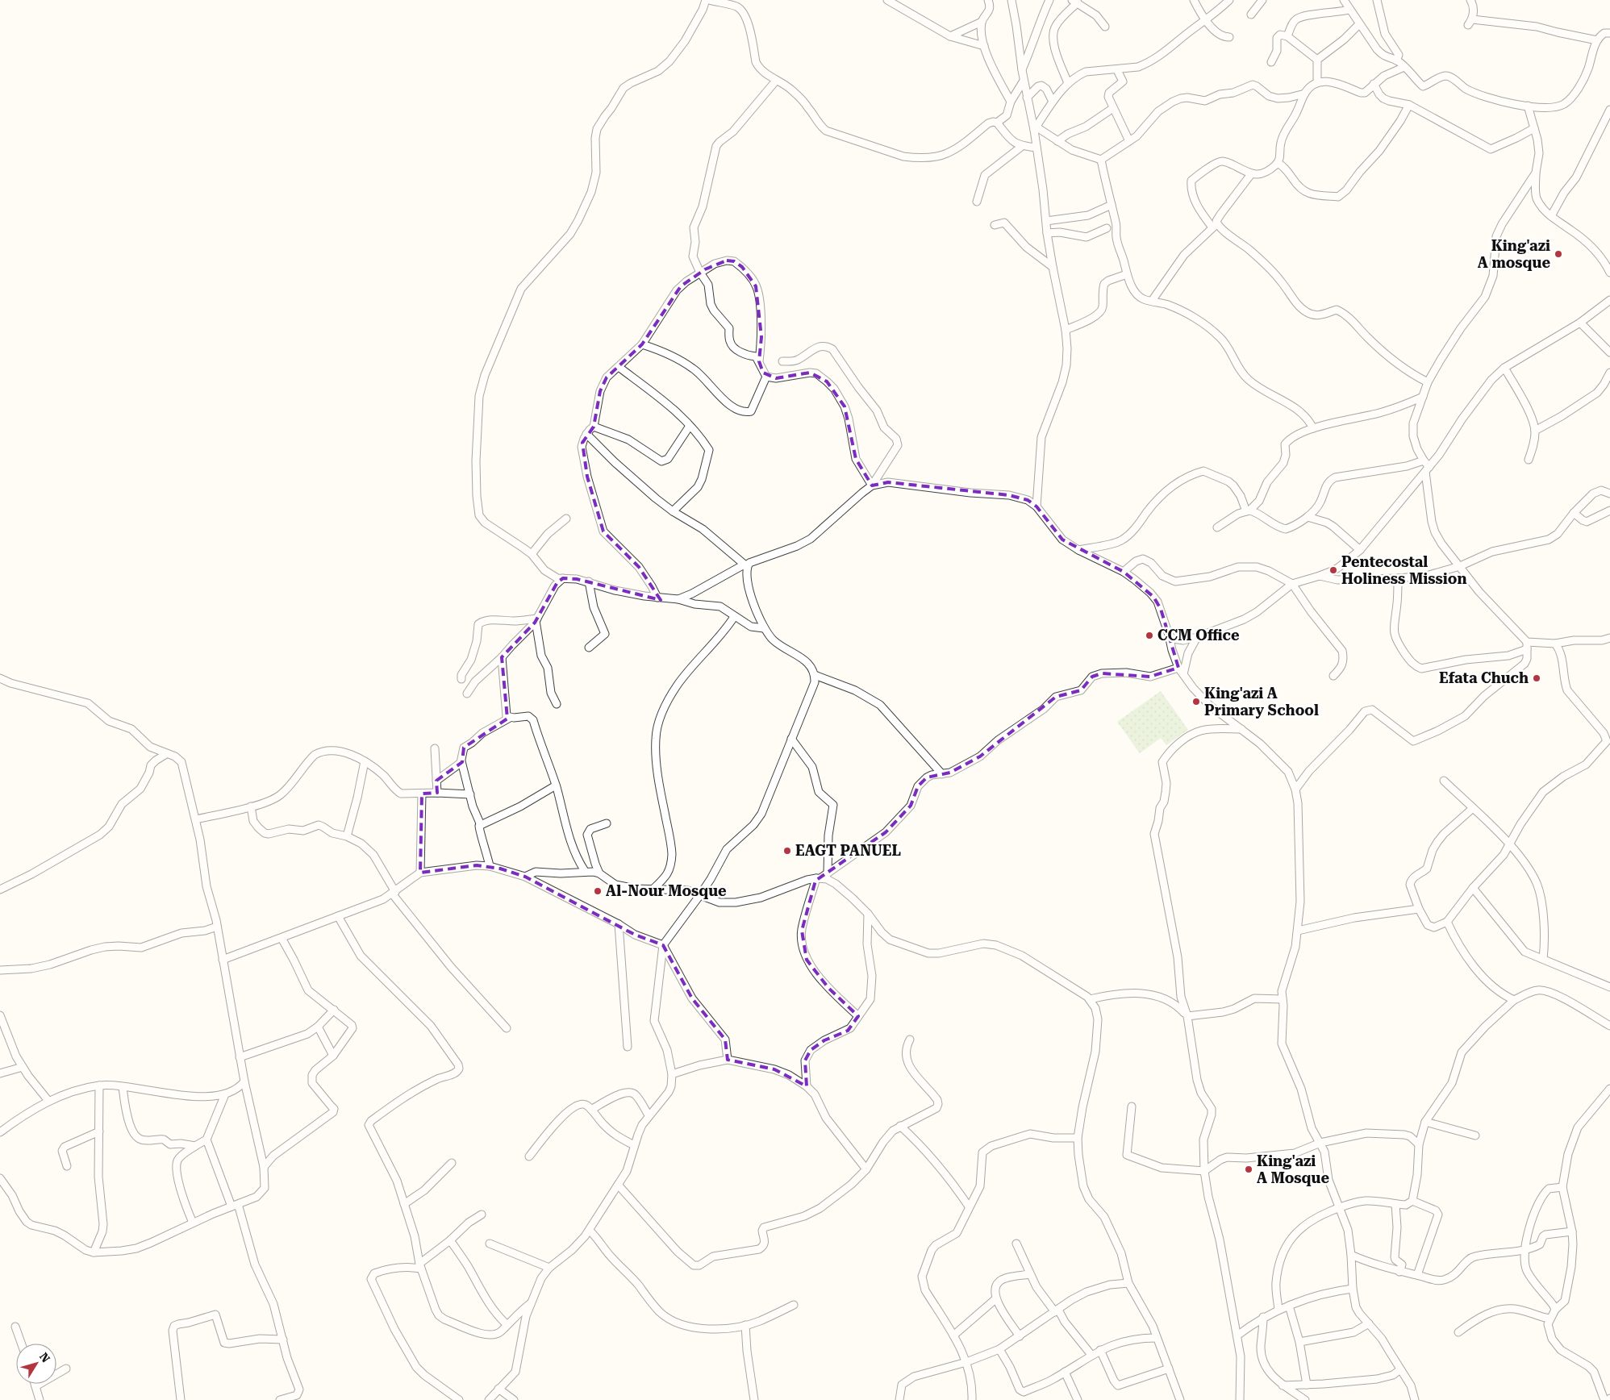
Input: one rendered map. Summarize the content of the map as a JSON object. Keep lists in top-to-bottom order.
{
  "places": [
    "King'azi A mosque",
    "Pentecostal Holiness Mission",
    "CCM Office",
    "Efata Chuch",
    "King'azi A Primary School",
    "EAGT PANUEL",
    "Al-Nour Mosque",
    "King'azi A Mosque"
  ],
  "north": "top right"
}
